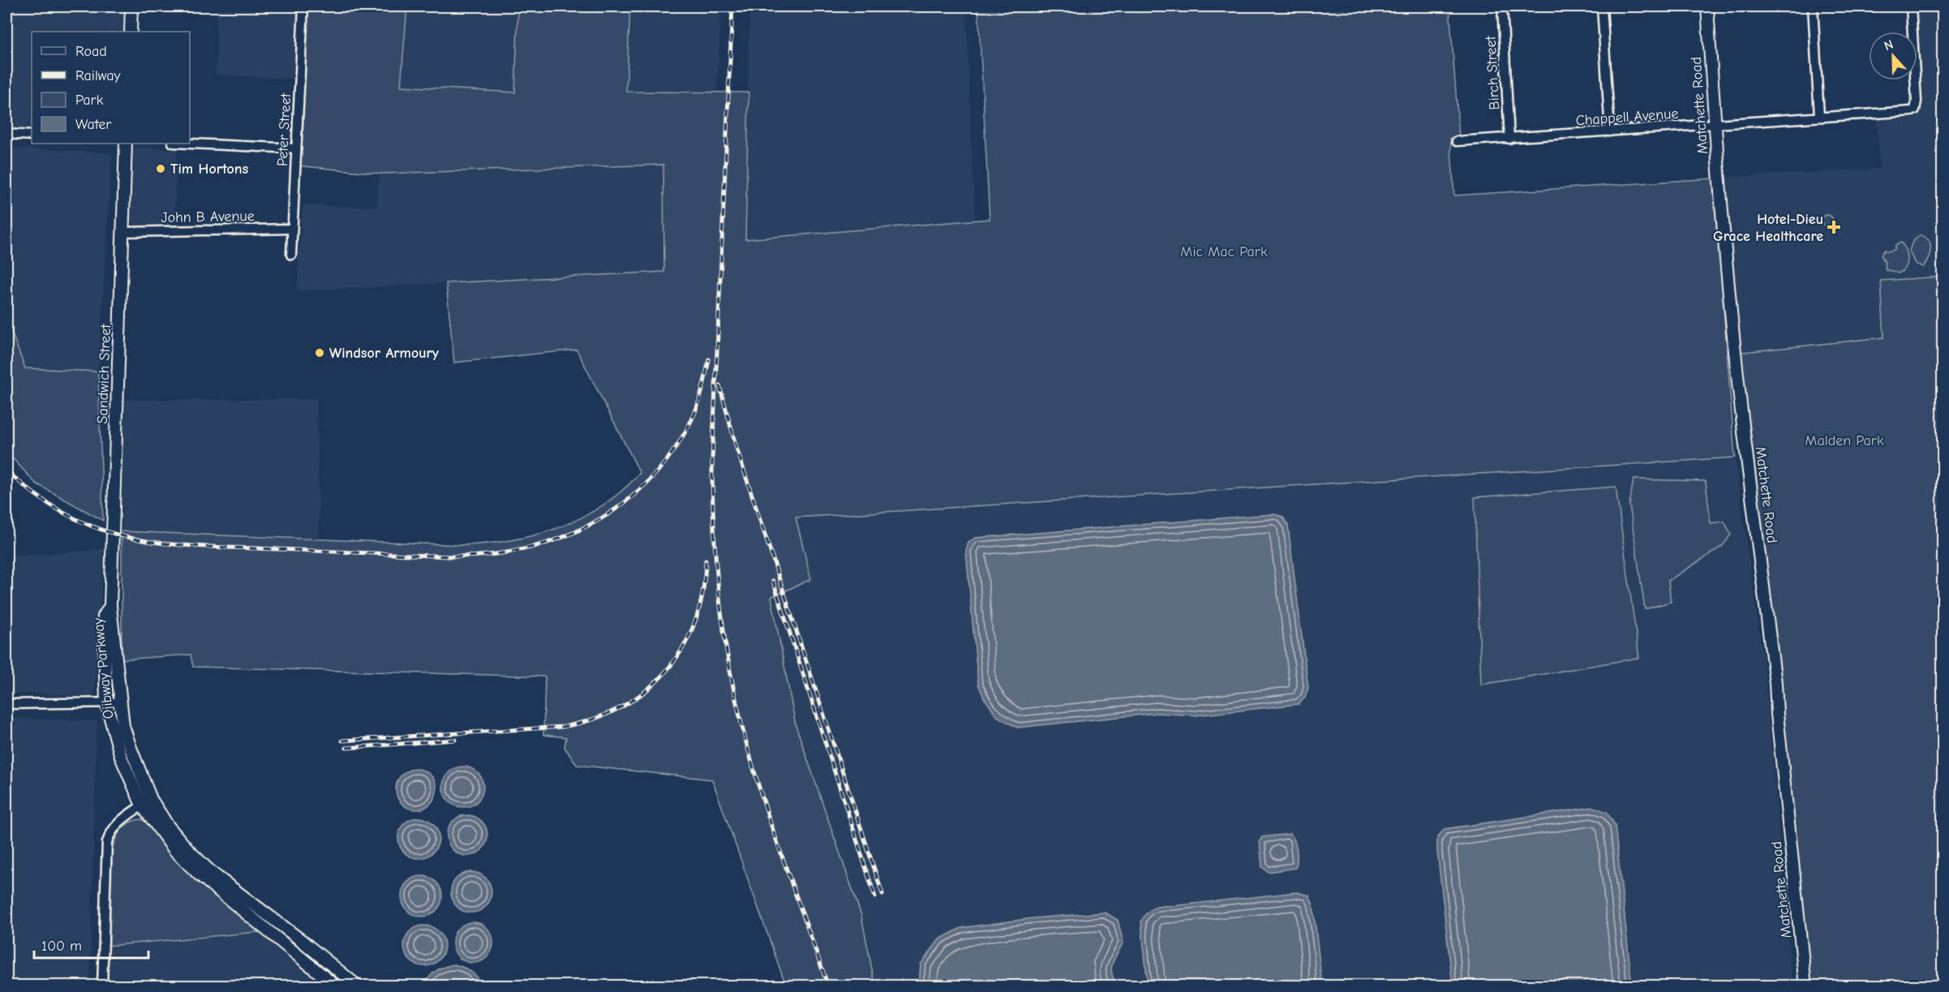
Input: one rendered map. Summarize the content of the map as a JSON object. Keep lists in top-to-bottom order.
{
  "streets": {
    "main road": ["Matchette Road", "Sandwich Street", "Ojibway Parkway"],
    "street": [
      "Birch Street",
      "Chappell Avenue",
      "Peter Street",
      "John B Avenue"
    ]
  },
  "crossings": [
    ["Birch Street", "Chappell Avenue"],
    ["Matchette Road", "Chappell Avenue"],
    ["Peter Street", "John B Avenue"],
    ["John B Avenue", "Sandwich Street"],
    ["Sandwich Street", "Ojibway Parkway"]
  ],
  "parks": ["Mic Mac Park", "Malden Park"],
  "places": {
    "other": ["Tim Hortons", "Windsor Armoury"],
    "health": ["Hotel-Dieu Grace Healthcare"]
  },
  "legend": [
    "Road",
    "Railway",
    "Park",
    "Water"
  ],
  "scale_bar": "100 m",
  "north": "top"
}
